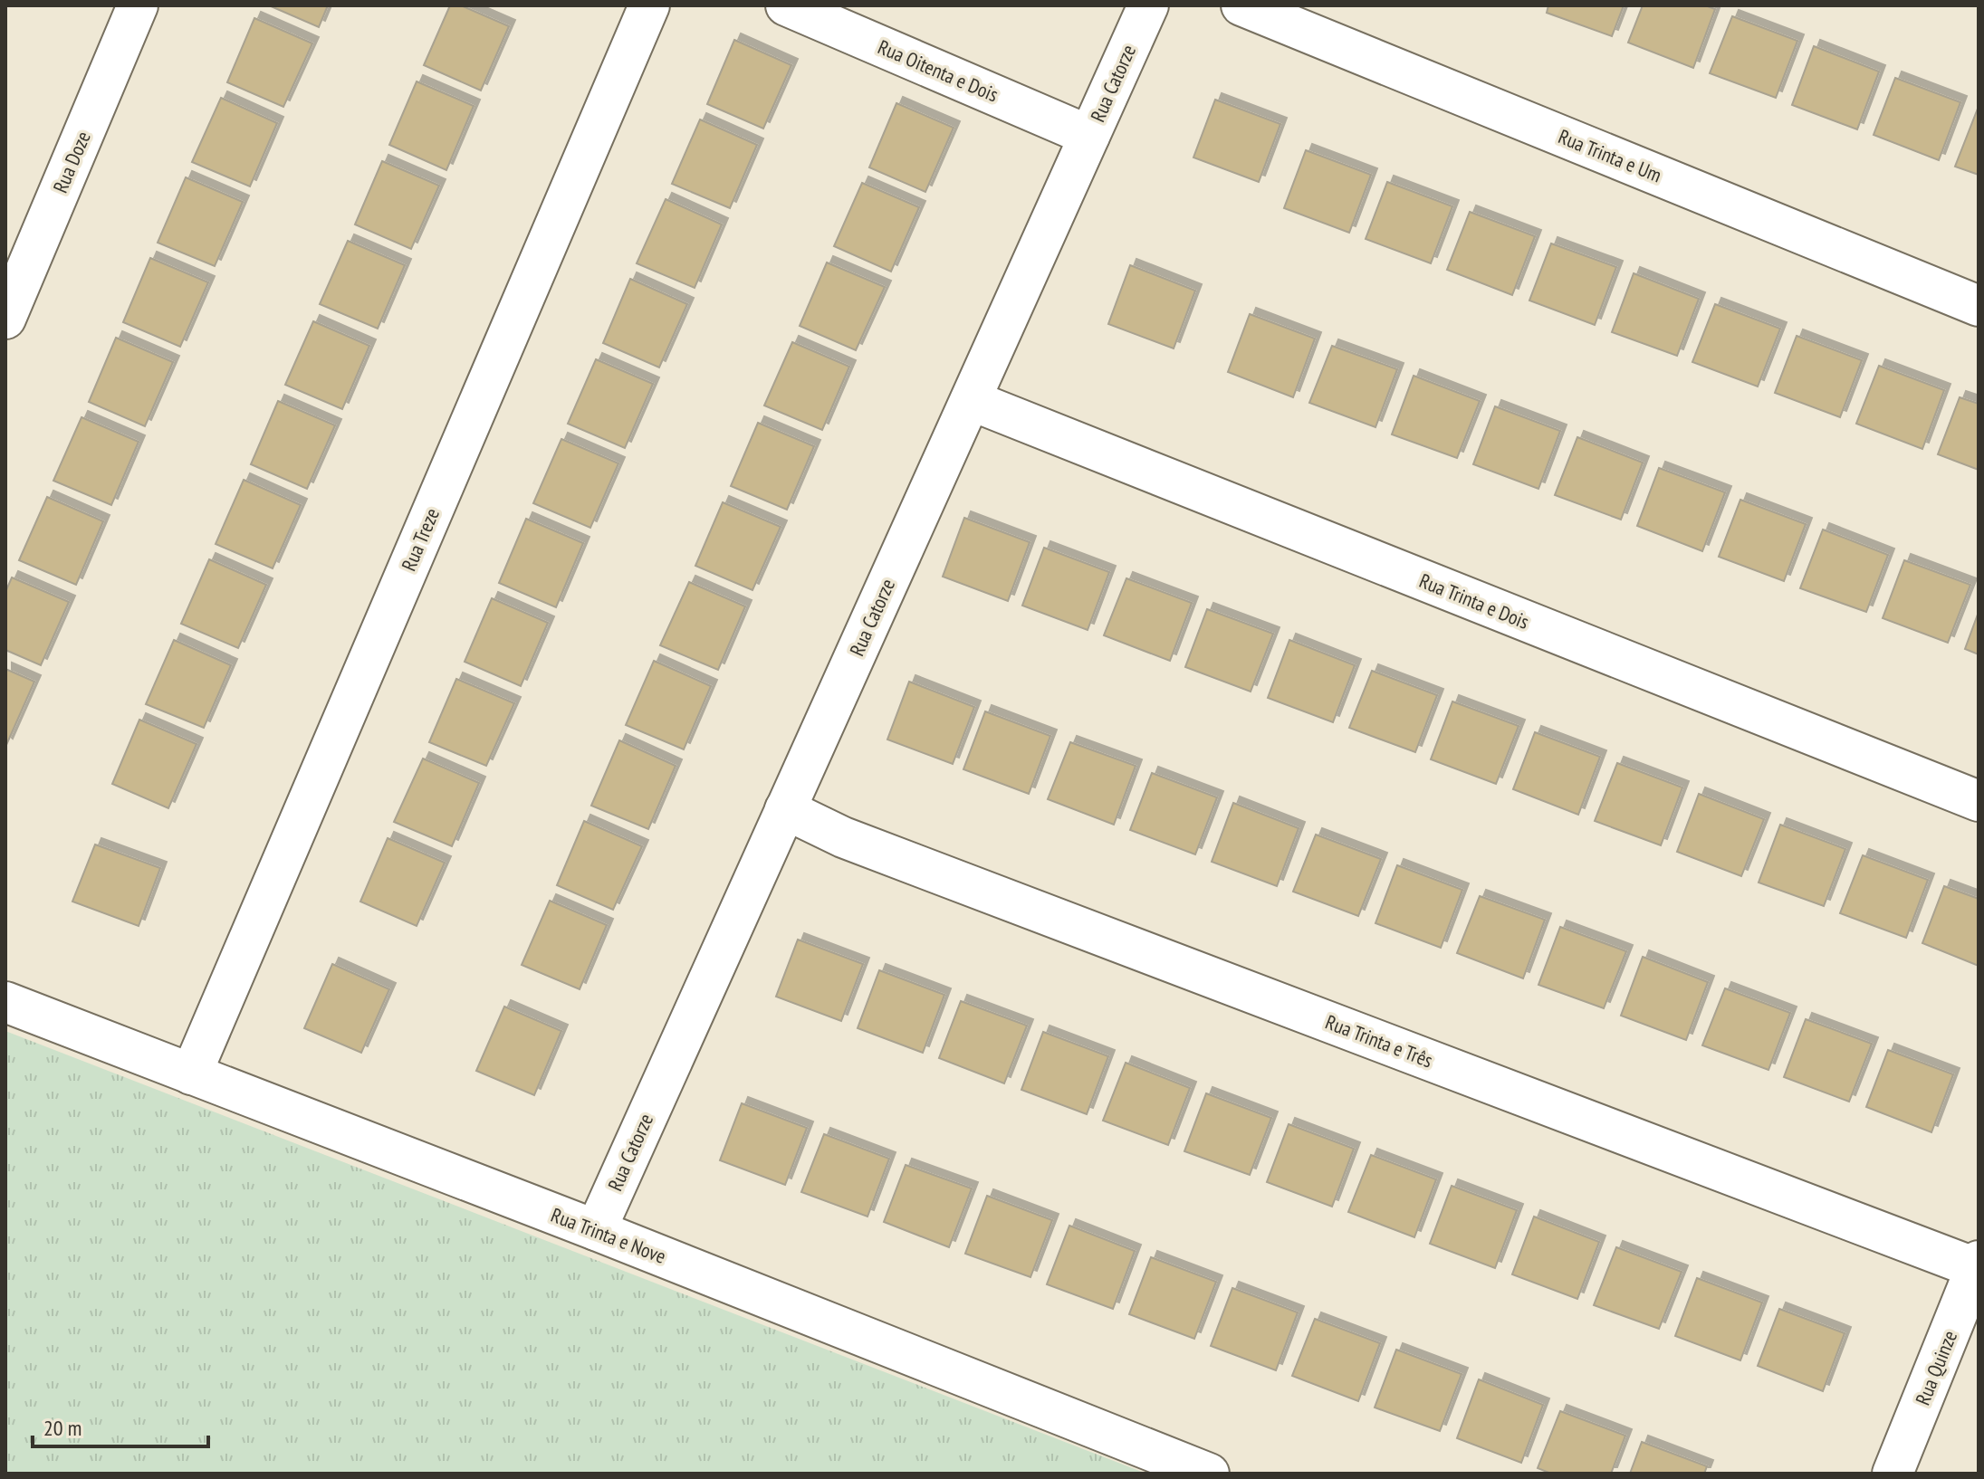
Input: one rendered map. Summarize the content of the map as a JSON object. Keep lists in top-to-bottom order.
{
  "streets": {
    "street": [
      "Rua Oitenta e Dois",
      "Rua Catorze",
      "Rua Trinta e Um",
      "Rua Doze",
      "Rua Treze",
      "Rua Trinta e Dois",
      "Rua Trinta e Três",
      "Rua Trinta e Nove",
      "Rua Quinze"
    ]
  },
  "crossings": [
    ["Rua Oitenta e Dois", "Rua Catorze"],
    ["Rua Catorze", "Rua Trinta e Dois"],
    ["Rua Catorze", "Rua Trinta e Três"],
    ["Rua Catorze", "Rua Trinta e Nove"],
    ["Rua Treze", "Rua Trinta e Nove"],
    ["Rua Trinta e Três", "Rua Quinze"]
  ],
  "scale_bar": "20 m"
}
